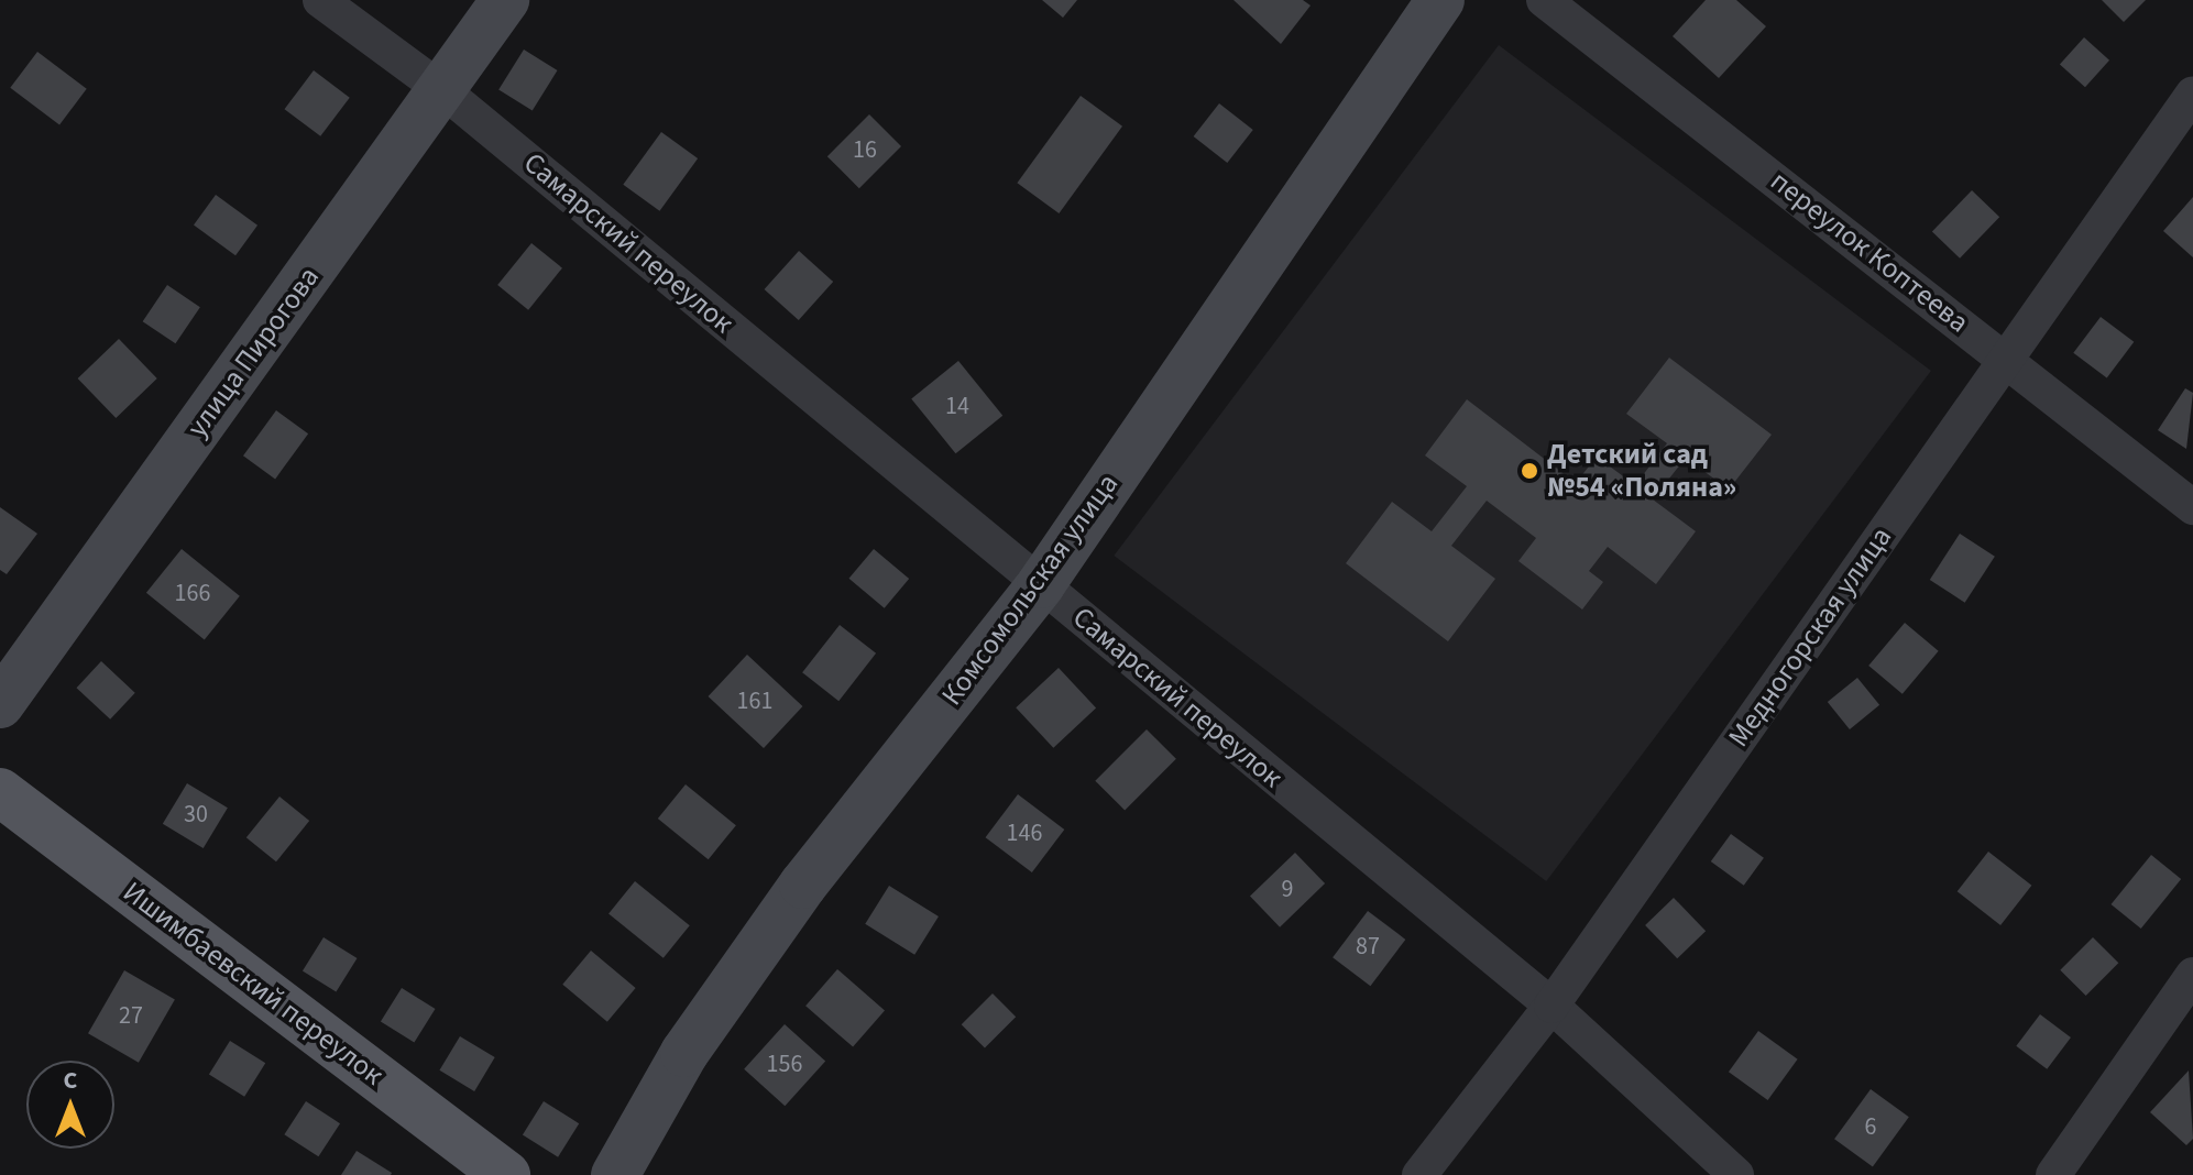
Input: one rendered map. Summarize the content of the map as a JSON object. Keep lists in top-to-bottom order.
{
  "streets": {
    "main road": ["улица Пирогова", "Комсомольская улица", "Ишимбаевский переулок"],
    "street": ["Самарский переулок", "переулок Коптеева", "Медногорская улица"]
  },
  "crossings": [
    ["Самарский переулок", "улица Пирогова"],
    ["Самарский переулок", "Комсомольская улица"],
    ["Самарский переулок", "Медногорская улица"],
    ["переулок Коптеева", "Медногорская улица"]
  ],
  "places": ["Детский сад №54 «Поляна»"],
  "house_numbers": [
    "16",
    "14",
    "166",
    "161",
    "30",
    "146",
    "9",
    "87",
    "27",
    "156",
    "6"
  ],
  "north": "top"
}
